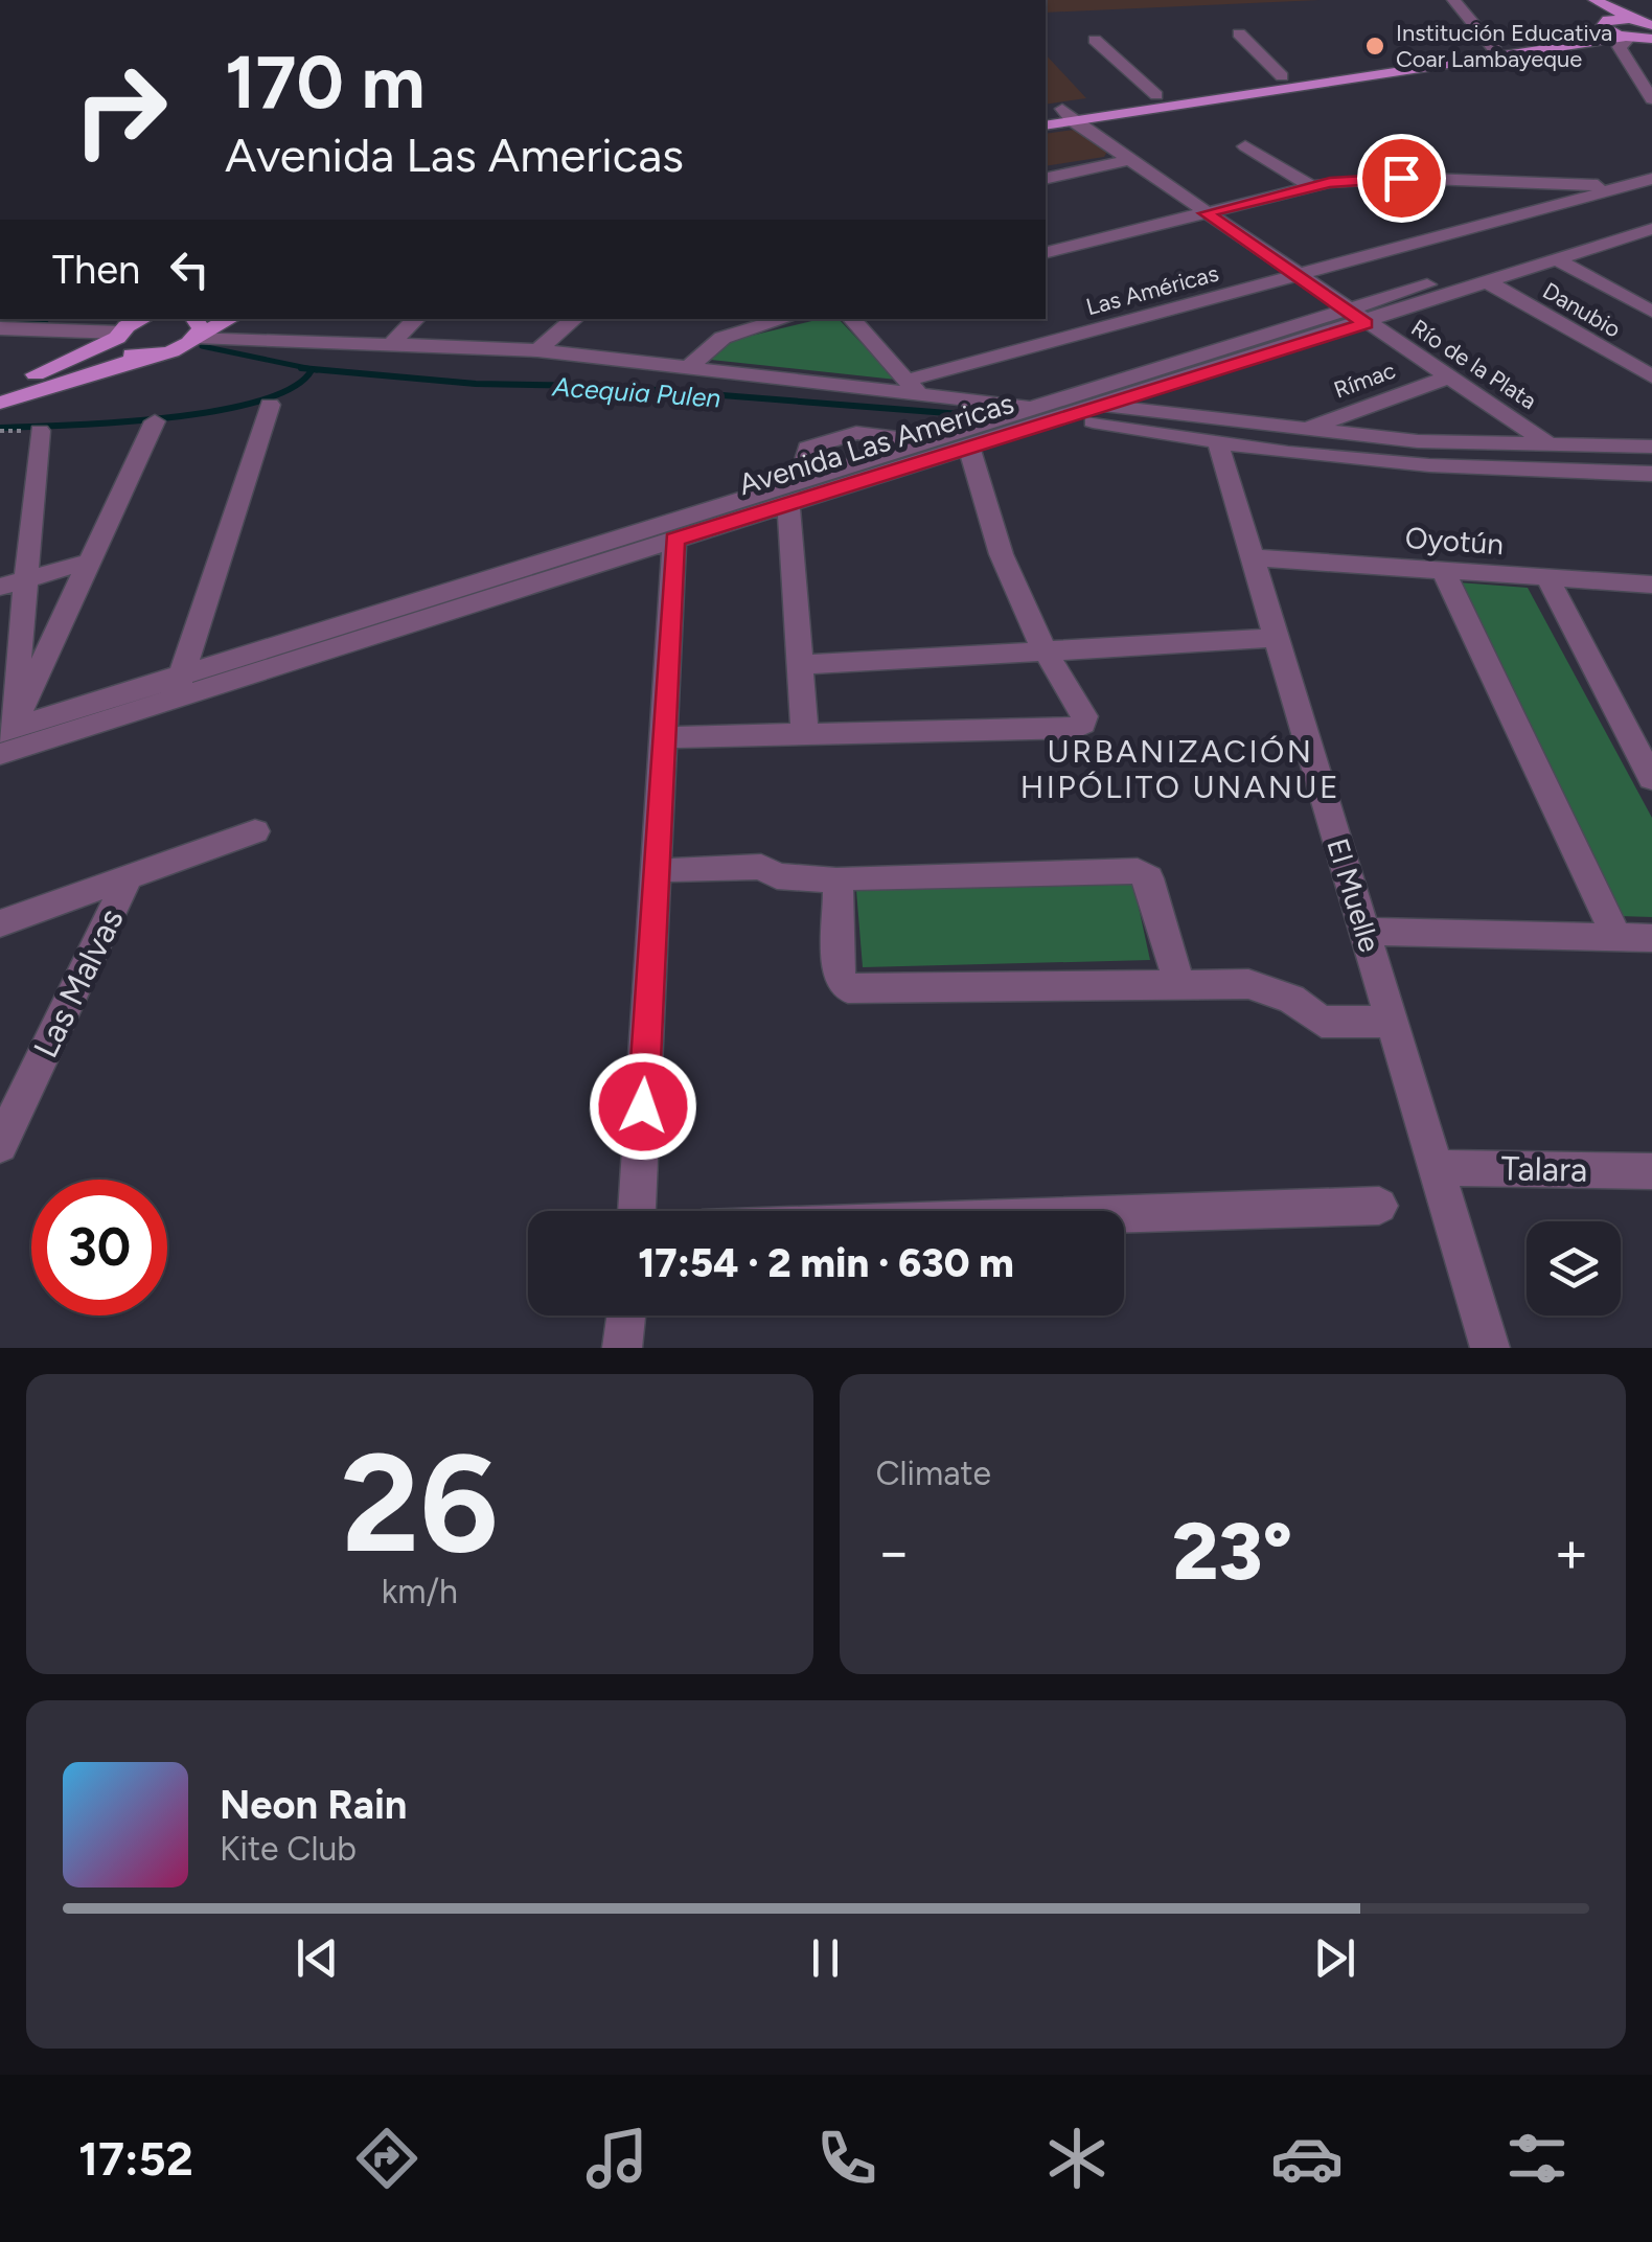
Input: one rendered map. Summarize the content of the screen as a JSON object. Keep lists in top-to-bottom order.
{
  "streets": {
    "street": [
      "Las Américas",
      "Danubio",
      "Río de la Plata",
      "Rímac",
      "Avenida Las Americas",
      "Oyotún",
      "El Muelle",
      "Las Malvas",
      "Talara"
    ]
  },
  "crossings": [
    ["Las Américas", "Río de la Plata"],
    ["Danubio", "Avenida Las Americas"],
    ["Río de la Plata", "Rímac"],
    ["Río de la Plata", "Avenida Las Americas"],
    ["Oyotún", "El Muelle"],
    ["El Muelle", "Talara"]
  ],
  "districts": ["URBANIZACIÓN HIPÓLITO UNANUE"],
  "water": ["Acequia Pulen"],
  "places": ["Institución Educativa Coar Lambayeque"],
  "page": {
    "turn": ["170 m", "Avenida Las Americas"],
    "then": "Then",
    "limit": "30",
    "trip": "17:54 · 2 min · 630 m",
    "tile": [
      ["26", "km/h"],
      "Climate"
    ],
    "heat": ["−", "23°", "+"],
    "song": ["Neon Rain", "Kite Club"],
    "tabs": "17:52"
  }
}
